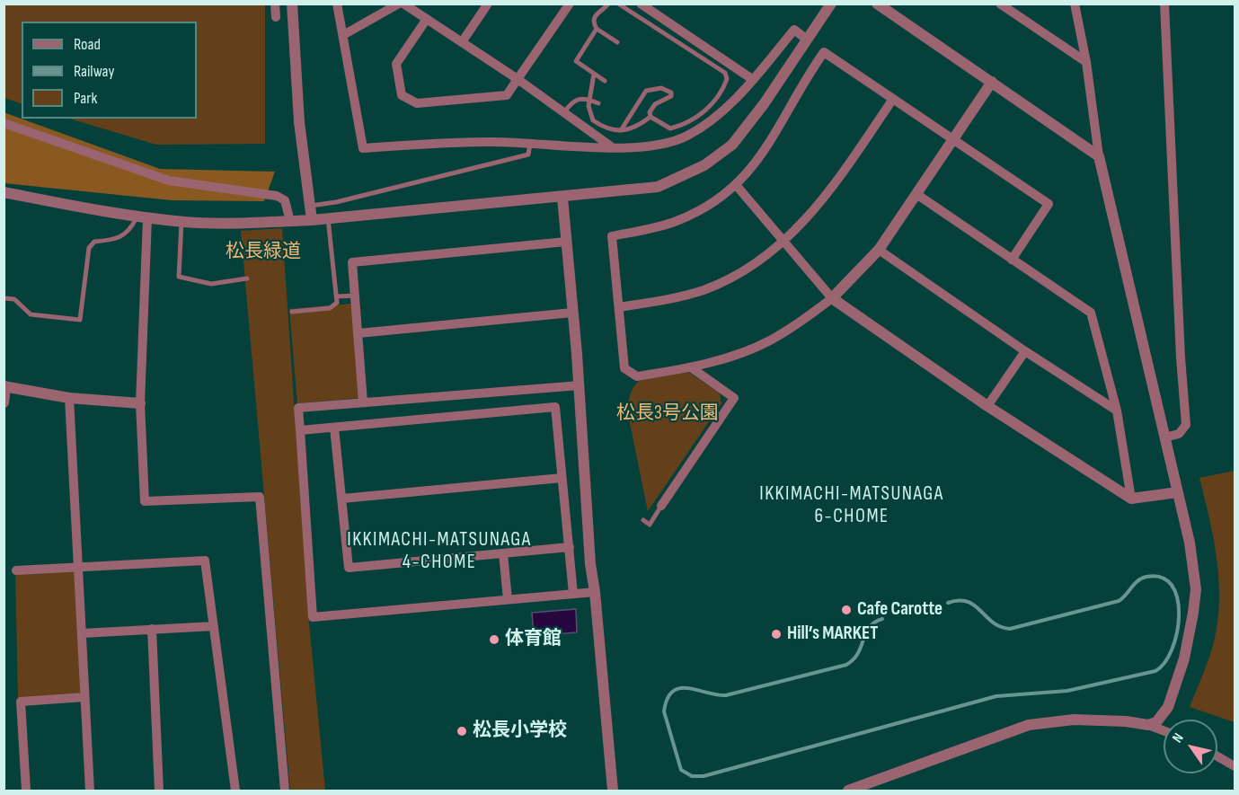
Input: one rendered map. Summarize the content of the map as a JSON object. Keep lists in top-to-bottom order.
{
  "districts": ["IKKIMACHI-MATSUNAGA 6-CHOME", "IKKIMACHI-MATSUNAGA 4-CHOME"],
  "parks": ["松長緑道", "松長3号公園"],
  "places": [
    "Cafe Carotte",
    "Hill’s MARKET",
    "体育館",
    "松長小学校"
  ],
  "legend": ["Road", "Railway", "Park"],
  "north": "top left"
}
